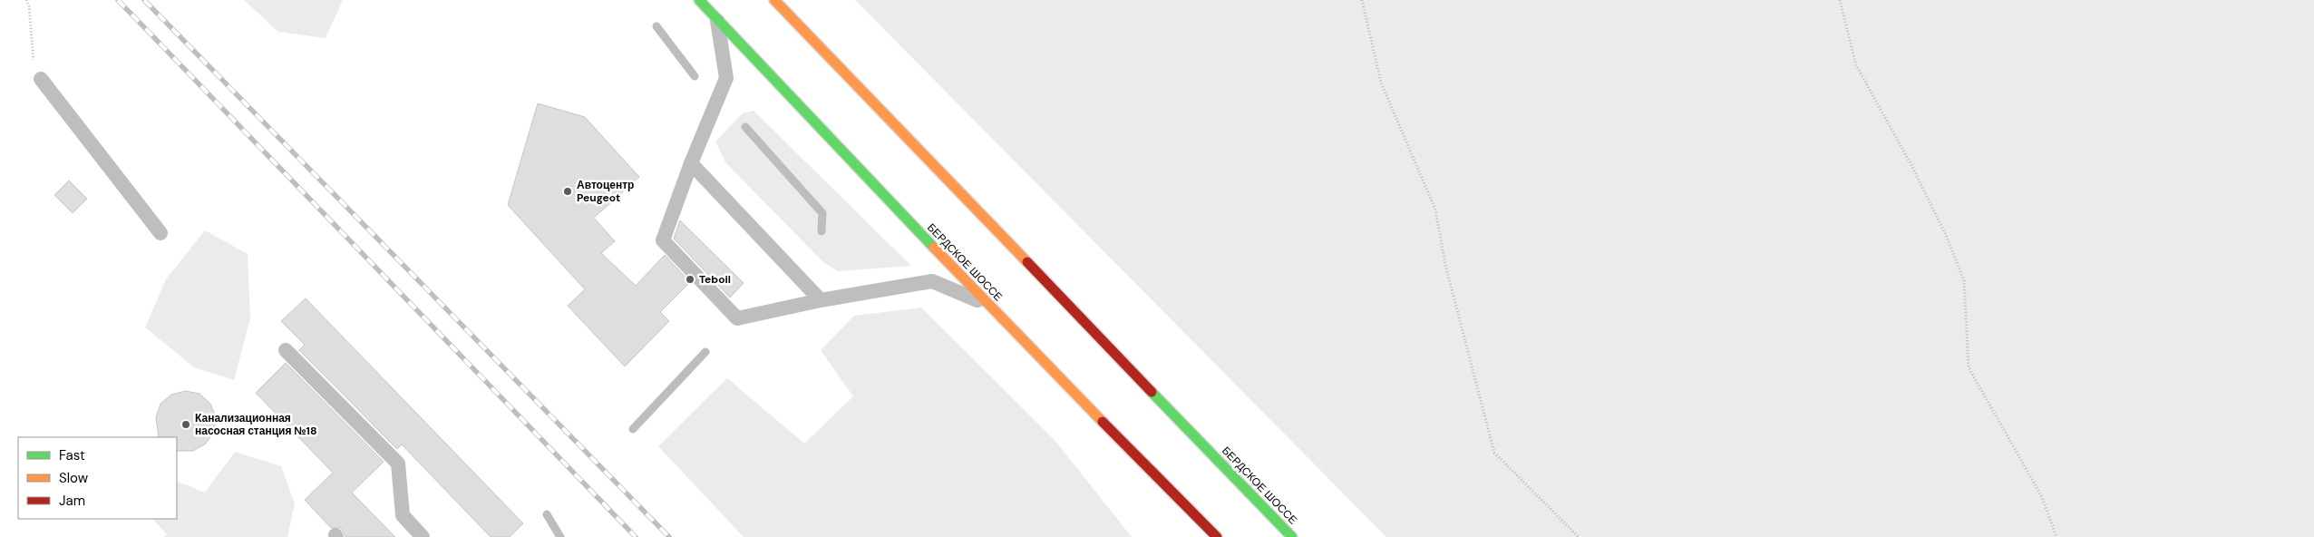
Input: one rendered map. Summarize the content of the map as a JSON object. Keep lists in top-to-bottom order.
{
  "streets": {
    "highway": ["БЕРДСКОЕ ШОССЕ"]
  },
  "places": ["Автоцентр Peugeot", "Teboil", "Канализационная насосная станция №18"],
  "legend": ["Fast", "Slow", "Jam"]
}
